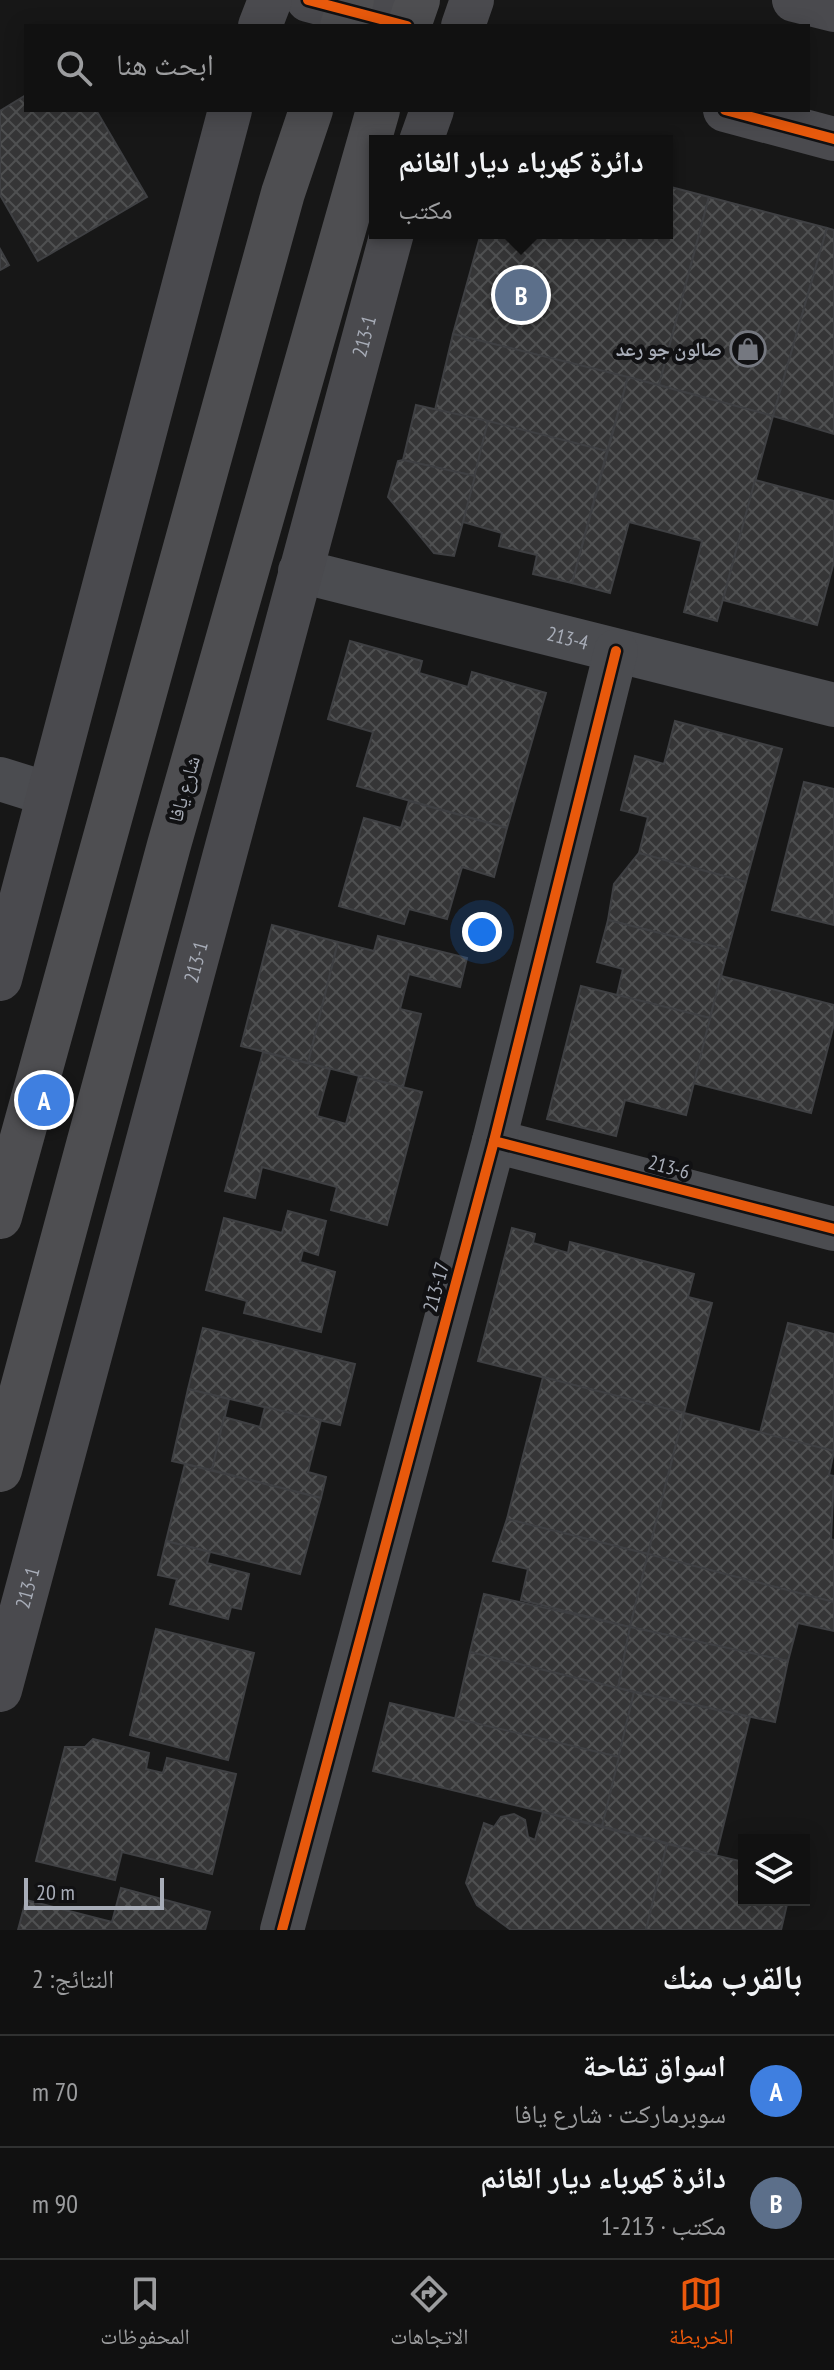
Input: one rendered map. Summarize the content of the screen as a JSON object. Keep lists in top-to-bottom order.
{
  "streets": {
    "highway": ["شارع يافا"],
    "main road": ["213-1"],
    "street": ["213-4", "213-6", "213-17"]
  },
  "crossings": [
    ["213-1", "213-4"],
    ["213-4", "213-17"],
    ["213-6", "213-17"]
  ],
  "places": {
    "shop": ["صالون جو رعد"]
  },
  "scale_bar": "20 m",
  "page": {
    "search": "ابحث هنا",
    "popup": ["دائرة كهرباء ديار الغانم", "مكتب"],
    "pins": ["B", "A"],
    "scale": "20 m",
    "heading": ["بالقرب منك", "النتائج: 2"],
    "list": [
      {
        "mark": "A",
        "name": "اسواق تفاحة",
        "note": "سوبرماركت · شارع يافا",
        "value": "70 m"
      },
      {
        "mark": "B",
        "name": "دائرة كهرباء ديار الغانم",
        "note": "مكتب · 213-1",
        "value": "90 m"
      }
    ],
    "nav": ["الخريطة", "الاتجاهات", "المحفوظات"]
  }
}
